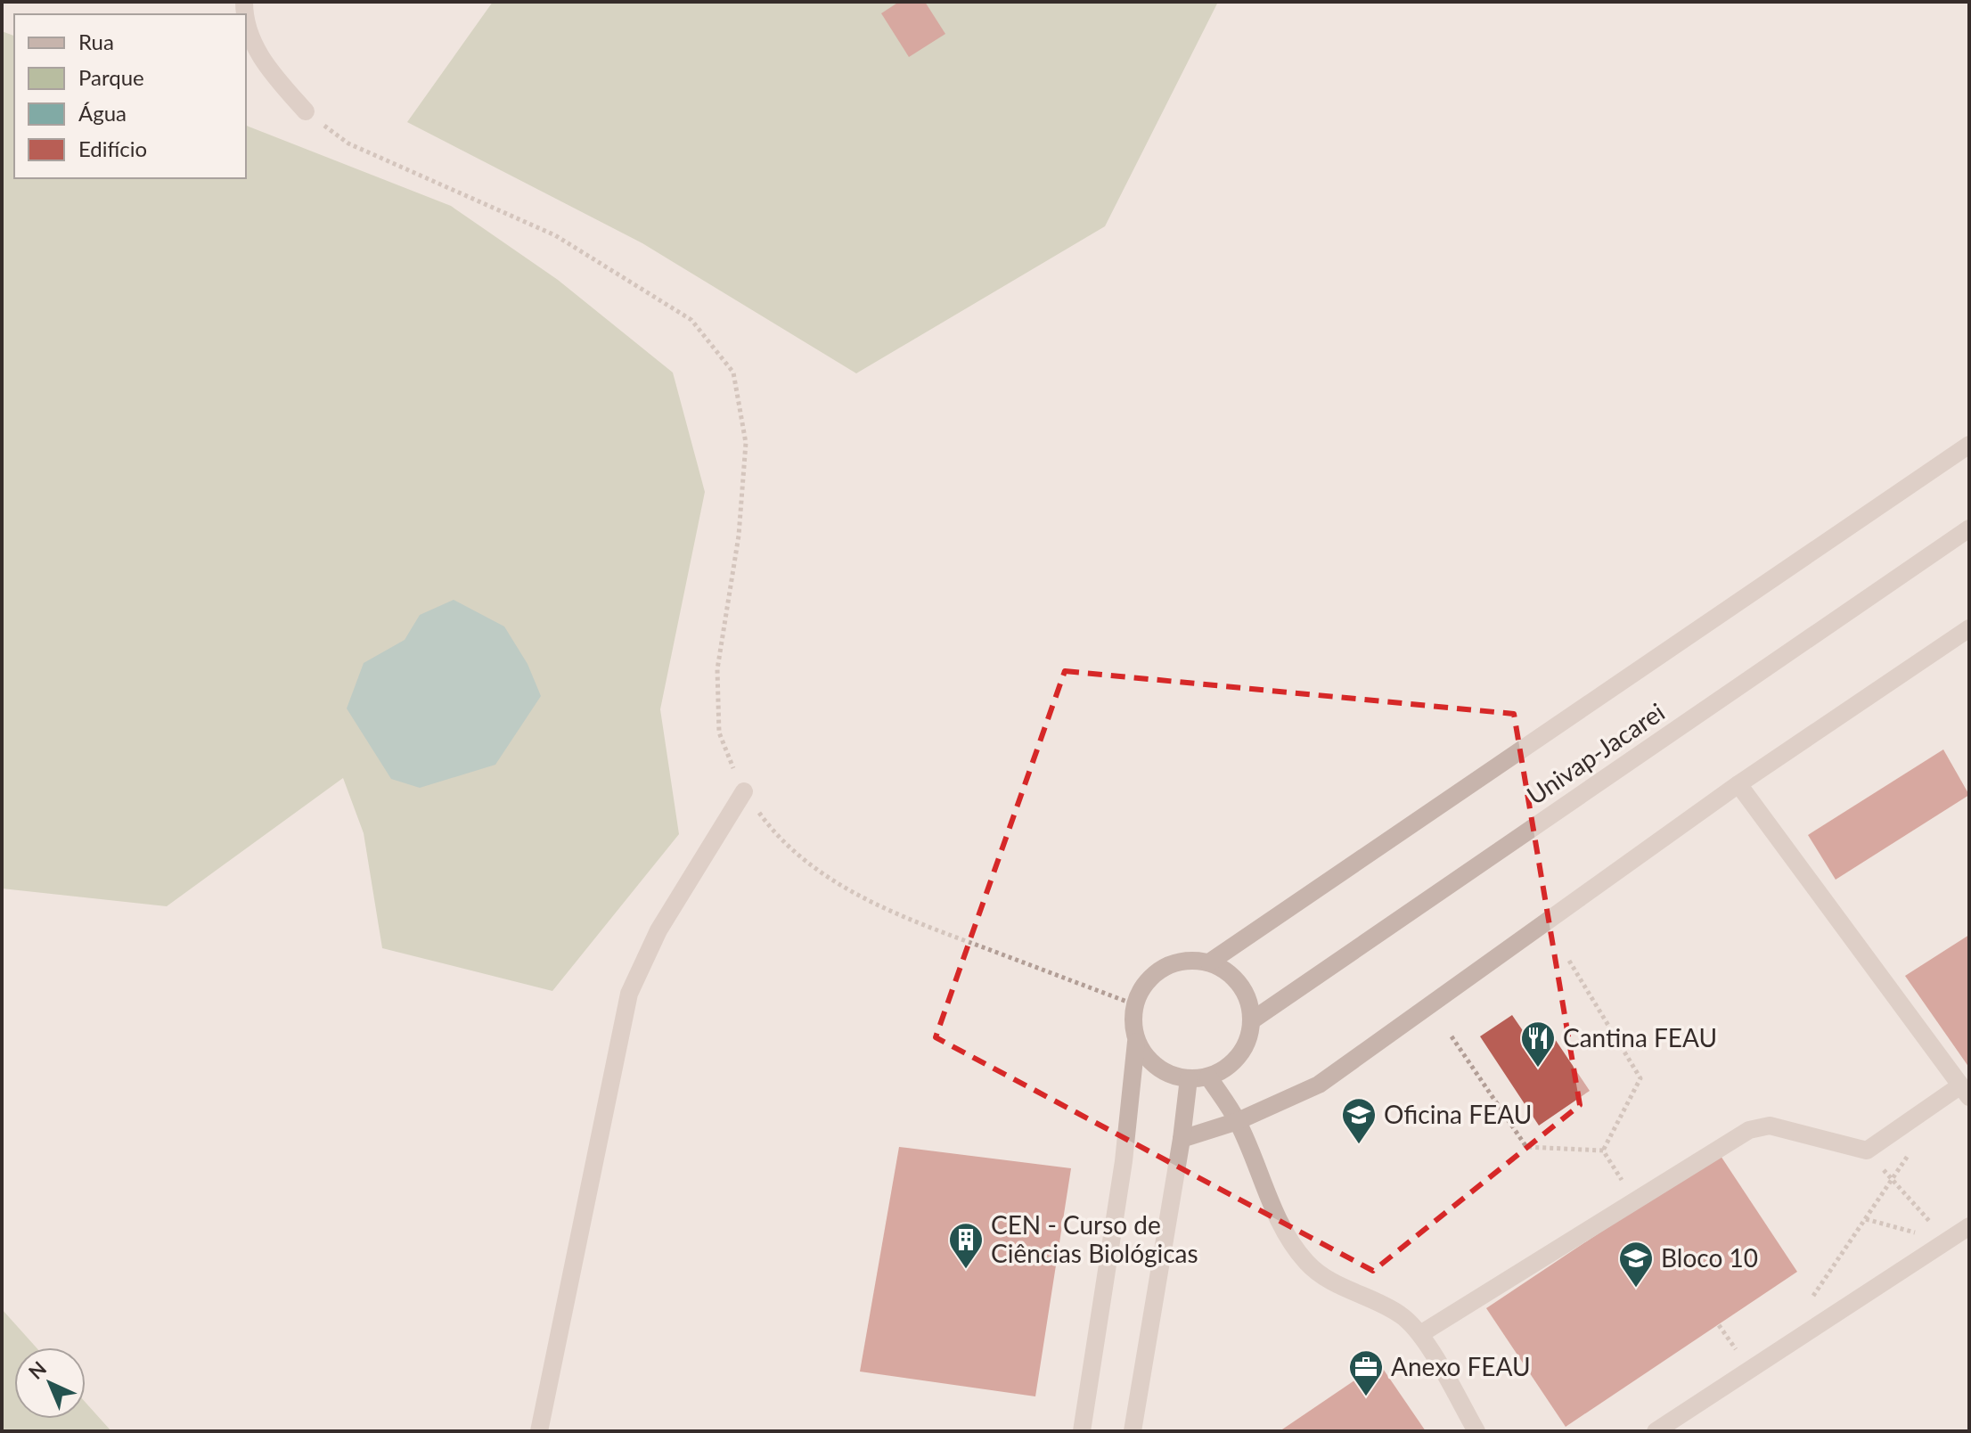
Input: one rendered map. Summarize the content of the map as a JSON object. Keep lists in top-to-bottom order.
{
  "streets": {
    "street": ["Univap-Jacarei"]
  },
  "places": {
    "restaurant": ["Cantina FEAU"],
    "school or university": ["Oficina FEAU", "Bloco 10"],
    "building": ["CEN - Curso de Ciências Biológicas"],
    "office": ["Anexo FEAU"]
  },
  "legend": [
    "Rua",
    "Parque",
    "Água",
    "Edifício"
  ],
  "north": "top left"
}
